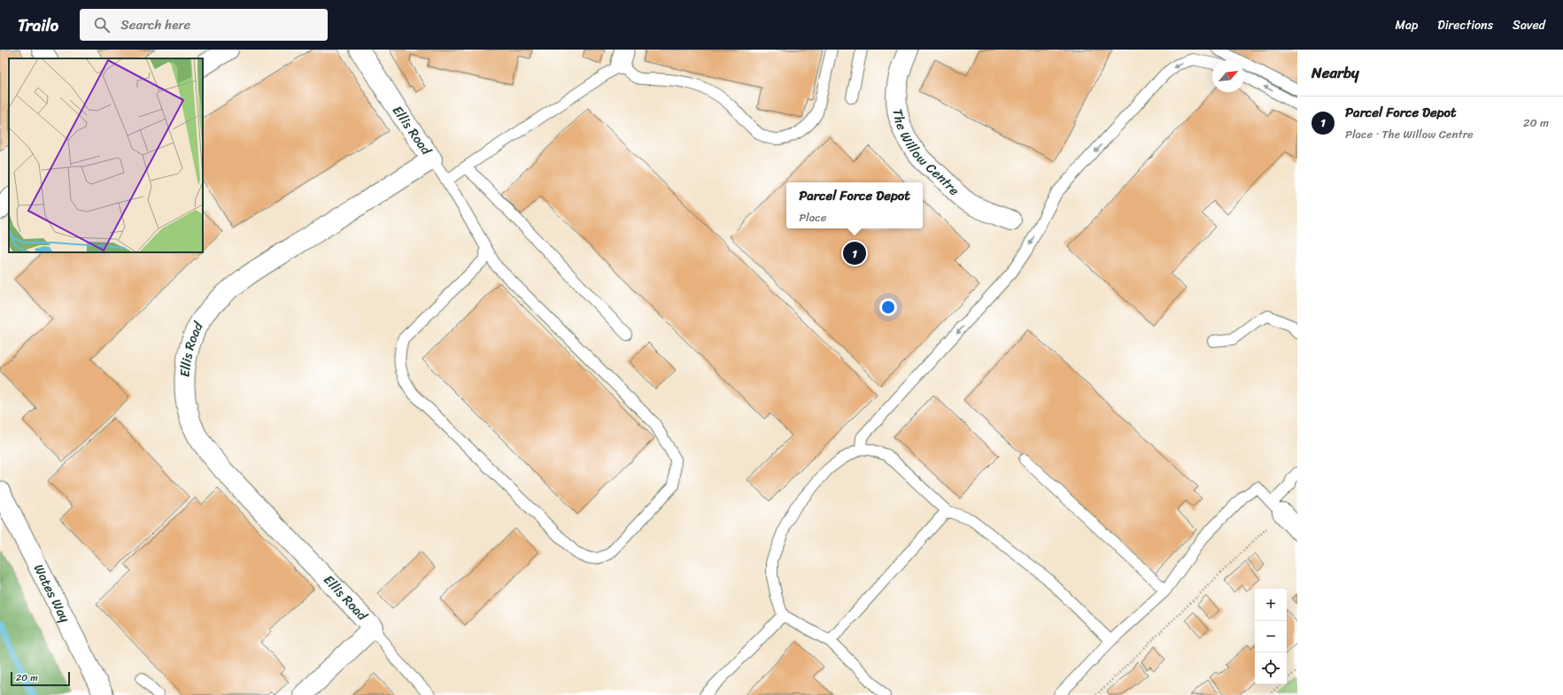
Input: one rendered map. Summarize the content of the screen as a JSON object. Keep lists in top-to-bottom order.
{
  "streets": {
    "street": ["Ellis Road", "The Willow Centre", "Wates Way"]
  },
  "scale_bar": "20 m",
  "north": "top right",
  "page": {
    "header": "Trailo",
    "search": "Search here",
    "nav": ["Map", "Directions", "Saved"],
    "heading": "Nearby",
    "list": [
      {
        "mark": "1",
        "name": "Parcel Force Depot",
        "note": "Place · The Willow Centre",
        "value": "20 m"
      }
    ],
    "popup": ["Parcel Force Depot", "Place"],
    "pins": "1",
    "map_buttons": ["+", "−"],
    "scale": "20 m"
  }
}
